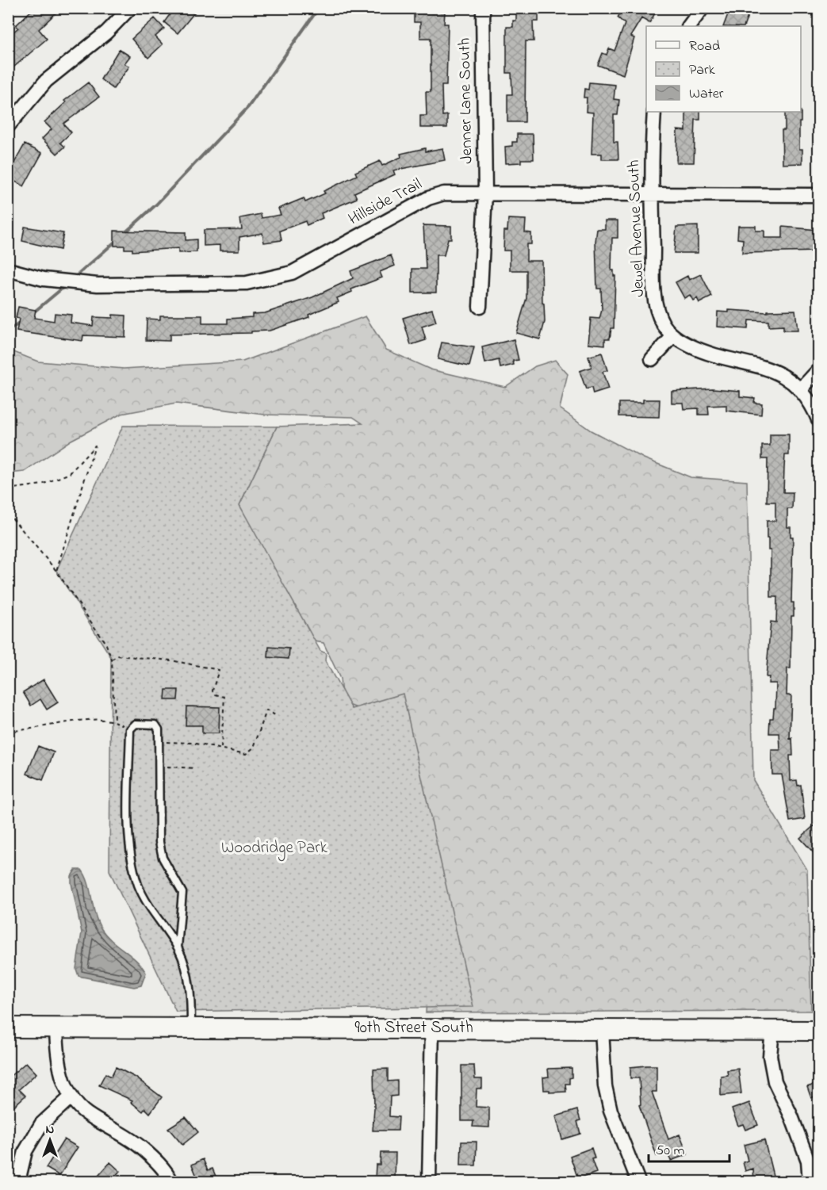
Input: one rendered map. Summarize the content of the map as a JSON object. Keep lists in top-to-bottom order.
{
  "streets": {
    "street": [
      "Jenner Lane South",
      "Hillside Trail",
      "Jewel Avenue South",
      "90th Street South"
    ]
  },
  "crossings": [
    ["Jenner Lane South", "Hillside Trail"],
    ["Hillside Trail", "Jewel Avenue South"]
  ],
  "parks": ["Woodridge Park"],
  "legend": ["Road", "Park", "Water"],
  "scale_bar": "50 m",
  "north": "top"
}
